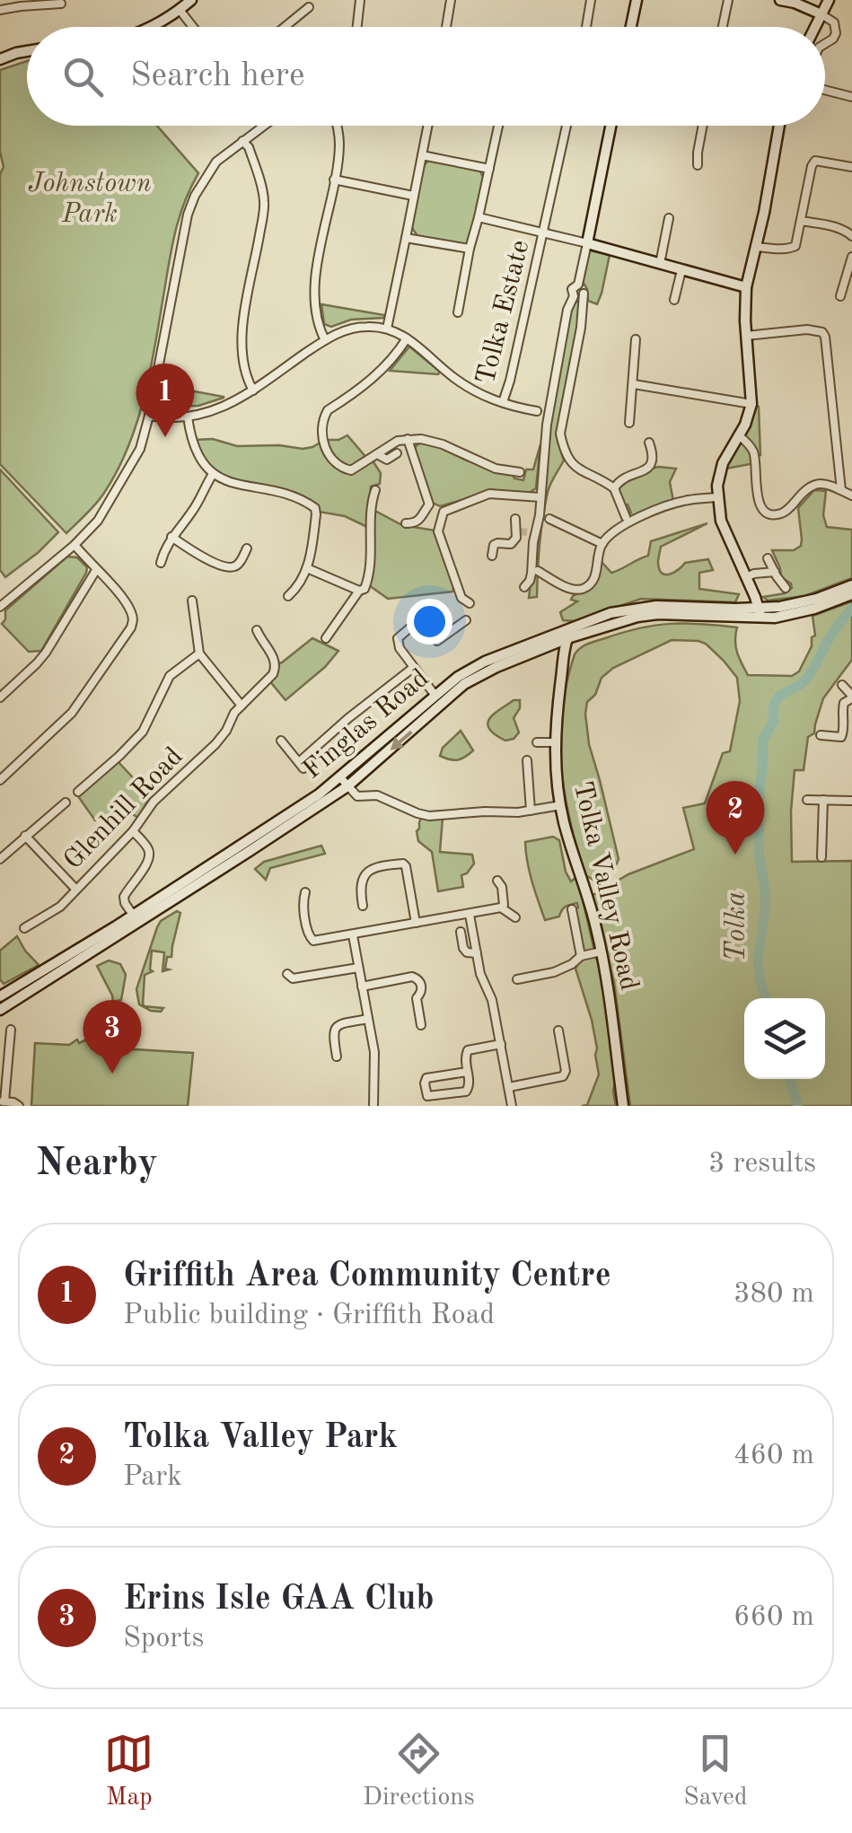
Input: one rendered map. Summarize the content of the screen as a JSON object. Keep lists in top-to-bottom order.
{
  "streets": {
    "main road": ["Finglas Road", "Tolka Valley Road"],
    "street": ["Tolka Estate", "Glenhill Road"]
  },
  "crossings": [
    ["Finglas Road", "Tolka Valley Road"]
  ],
  "water": ["Tolka"],
  "parks": ["Johnstown Park"],
  "page": {
    "search": "Search here",
    "pins": ["1", "2", "3"],
    "heading": ["Nearby", "3 results"],
    "list": [
      {
        "mark": "1",
        "name": "Griffith Area Community Centre",
        "note": "Public building · Griffith Road",
        "value": "380 m"
      },
      {
        "mark": "2",
        "name": "Tolka Valley Park",
        "note": "Park",
        "value": "460 m"
      },
      {
        "mark": "3",
        "name": "Erins Isle GAA Club",
        "note": "Sports",
        "value": "660 m"
      }
    ],
    "nav": ["Map", "Directions", "Saved"]
  }
}
